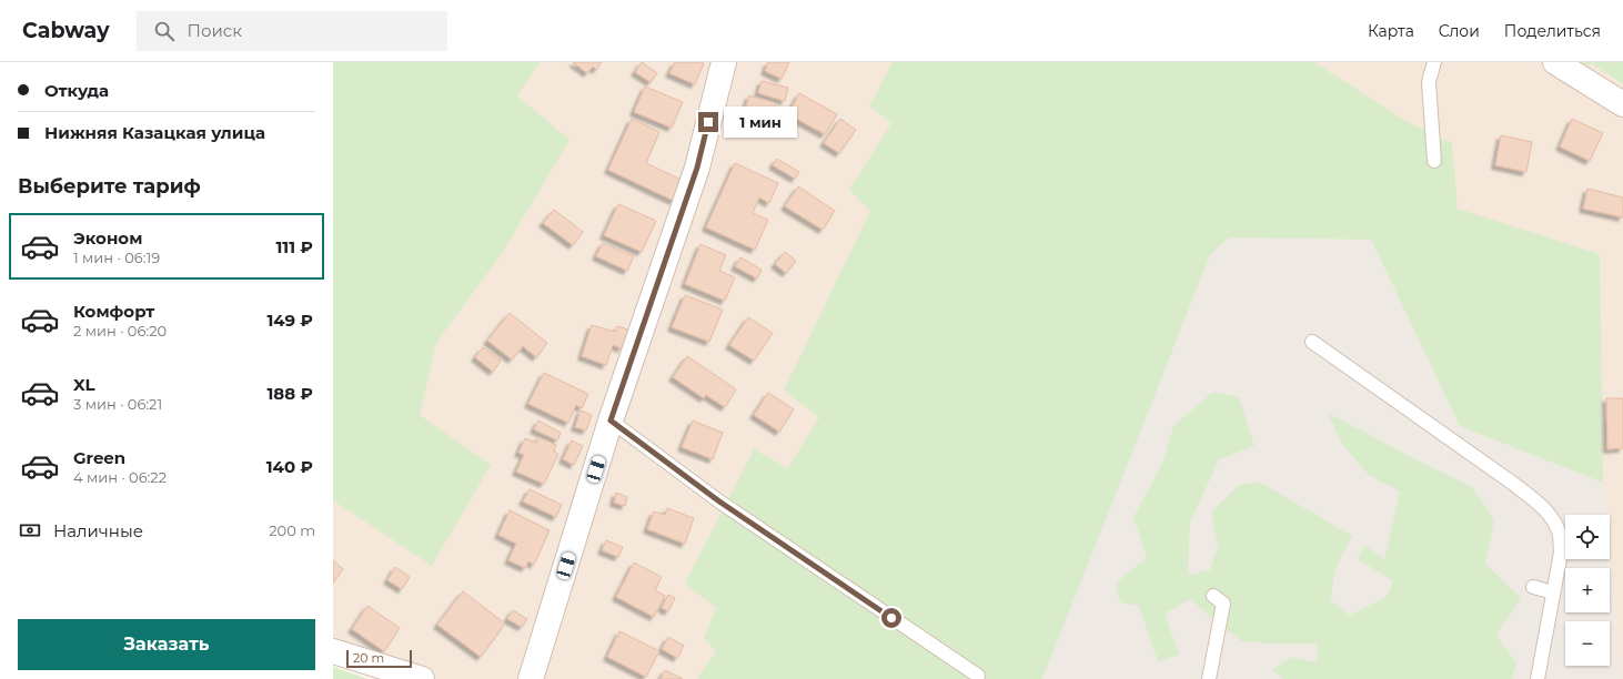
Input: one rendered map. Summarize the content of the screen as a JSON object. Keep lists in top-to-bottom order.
{
  "scale_bar": "20 m",
  "page": {
    "header": "Cabway",
    "search": "Поиск",
    "nav": ["Карта", "Слои", "Поделиться"],
    "banner": ["Откуда", "Нижняя Казацкая улица"],
    "bubble": "1 мин",
    "heading": "Выберите тариф",
    "list": [
      {
        "name": "Эконом",
        "note": "1 мин · 06:19",
        "value": "111 ₽"
      },
      {
        "name": "Комфорт",
        "note": "2 мин · 06:20",
        "value": "149 ₽"
      },
      {
        "name": "XL",
        "note": "3 мин · 06:21",
        "value": "188 ₽"
      },
      {
        "name": "Green",
        "note": "4 мин · 06:22",
        "value": "140 ₽"
      }
    ],
    "pay": ["Наличные", "200 m"],
    "map_buttons": ["+", "−"],
    "buttons": "Заказать",
    "scale": "20 m"
  }
}
